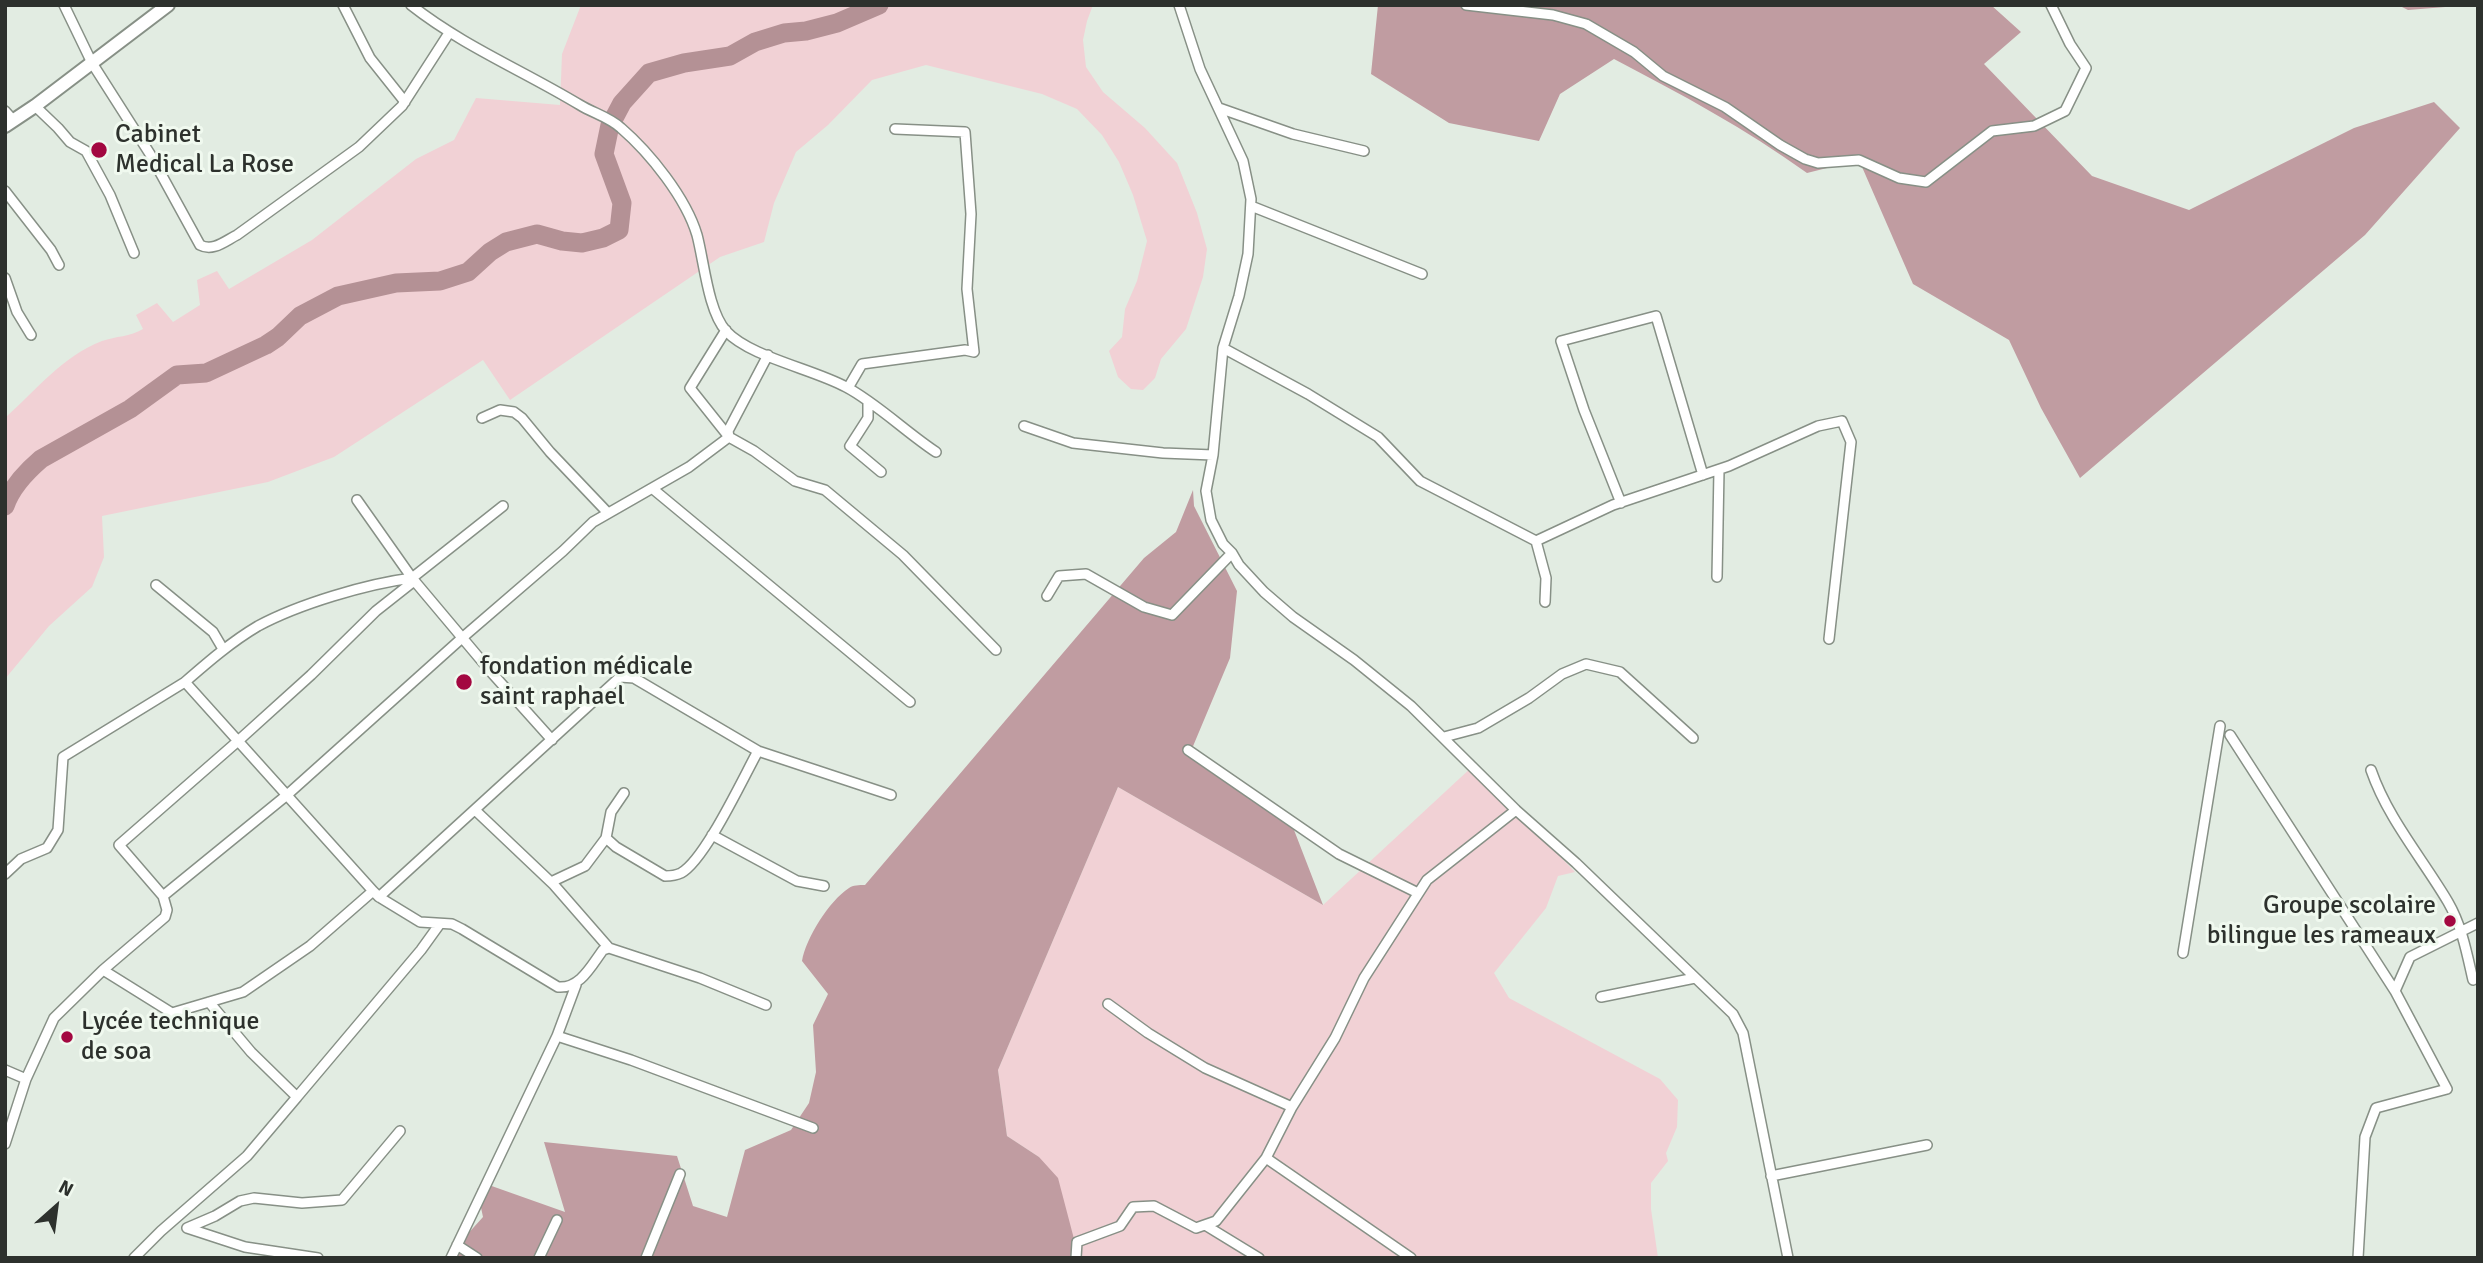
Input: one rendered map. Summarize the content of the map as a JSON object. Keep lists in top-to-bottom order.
{
  "places": [
    "Cabinet Medical La Rose",
    "fondation médicale saint raphael",
    "Groupe scolaire bilingue les rameaux",
    "Lycée technique de soa"
  ],
  "north": "top right"
}
